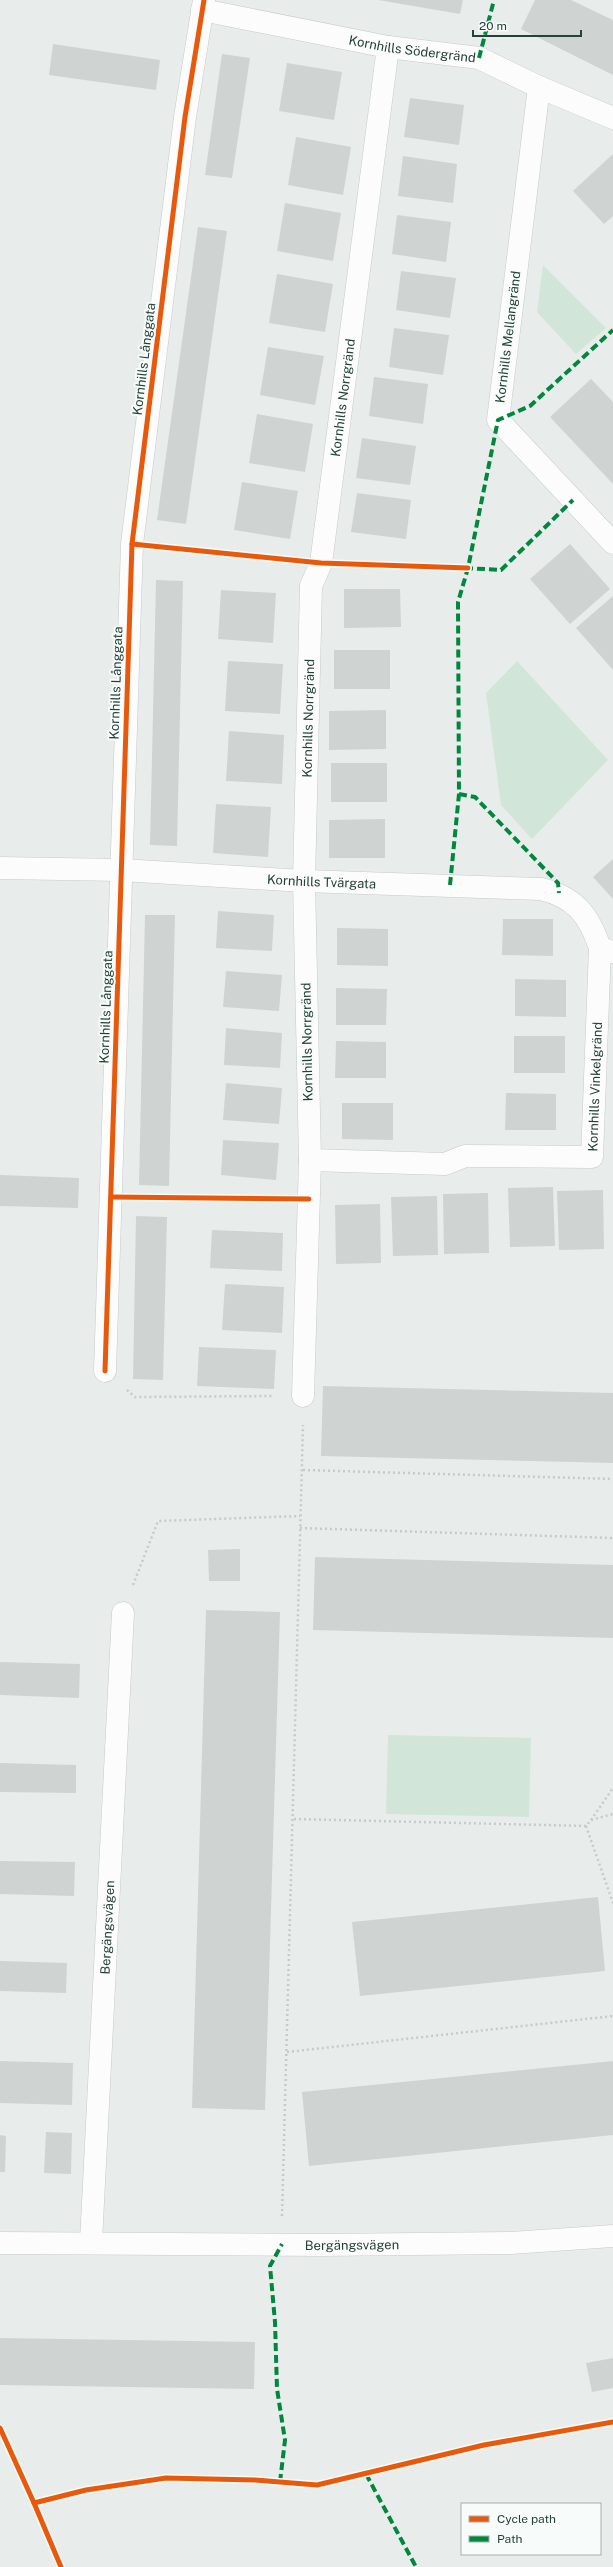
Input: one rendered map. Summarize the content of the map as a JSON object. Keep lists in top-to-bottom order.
{
  "streets": {
    "street": [
      "Kornhills Södergränd",
      "Kornhills Mellangränd",
      "Kornhills Långgata",
      "Kornhills Norrgränd",
      "Kornhills Tvärgata",
      "Kornhills Vinkelgränd",
      "Bergängsvägen"
    ]
  },
  "crossings": [
    ["Kornhills Södergränd", "Kornhills Mellangränd"],
    ["Kornhills Södergränd", "Kornhills Långgata"],
    ["Kornhills Södergränd", "Kornhills Norrgränd"],
    ["Kornhills Långgata", "Kornhills Tvärgata"],
    ["Kornhills Norrgränd", "Kornhills Tvärgata"],
    ["Kornhills Norrgränd", "Kornhills Vinkelgränd"],
    ["Kornhills Tvärgata", "Kornhills Vinkelgränd"]
  ],
  "legend": ["Cycle path", "Path"],
  "scale_bar": "20 m"
}
